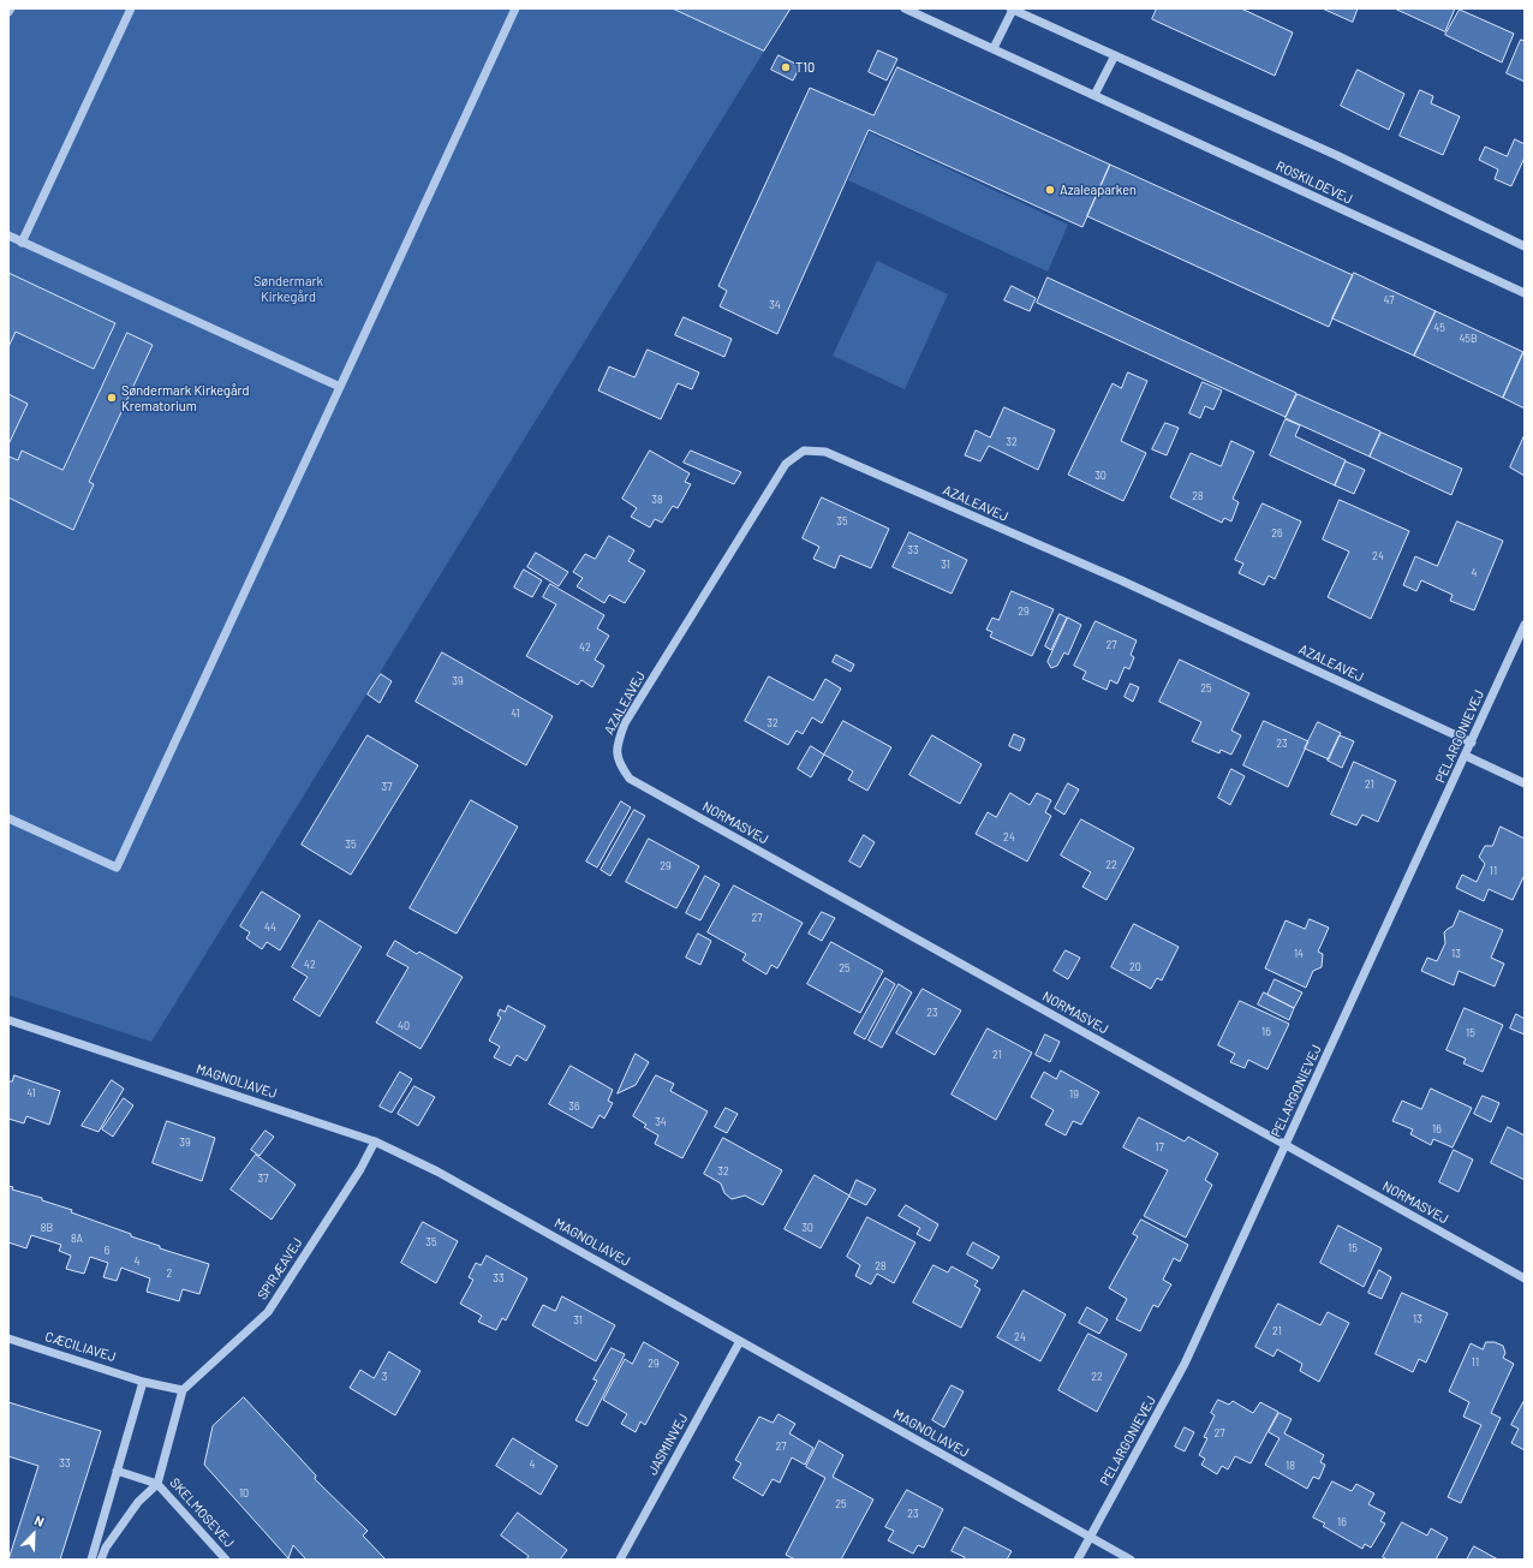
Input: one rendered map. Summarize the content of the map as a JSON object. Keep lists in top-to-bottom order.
{
  "streets": {
    "street": [
      "ROSKILDEVEJ",
      "AZALEAVEJ",
      "PELARGONIEVEJ",
      "NORMASVEJ",
      "MAGNOLIAVEJ",
      "SPIRÆAVEJ",
      "CÆCILIAVEJ",
      "JASMINVEJ",
      "SKELMOSEVEJ"
    ]
  },
  "crossings": [
    ["AZALEAVEJ", "PELARGONIEVEJ"],
    ["AZALEAVEJ", "NORMASVEJ"],
    ["PELARGONIEVEJ", "NORMASVEJ"],
    ["PELARGONIEVEJ", "MAGNOLIAVEJ"],
    ["MAGNOLIAVEJ", "SPIRÆAVEJ"],
    ["MAGNOLIAVEJ", "JASMINVEJ"],
    ["SPIRÆAVEJ", "CÆCILIAVEJ"]
  ],
  "parks": ["Søndermark Kirkegård"],
  "places": ["T10", "Azaleaparken", "Søndermark Kirkegård Krematorium"],
  "house_numbers": [
    "47",
    "34",
    "45",
    "45B",
    "32",
    "30",
    "28",
    "38",
    "35",
    "26",
    "33",
    "24",
    "31",
    "4",
    "29",
    "27",
    "42",
    "39",
    "25",
    "41",
    "32",
    "23",
    "21",
    "37",
    "24",
    "35",
    "22",
    "29",
    "11",
    "27",
    "44",
    "14",
    "13",
    "42",
    "20",
    "25",
    "23",
    "40",
    "16",
    "15",
    "21",
    "41",
    "19",
    "36",
    "34",
    "16",
    "39",
    "17",
    "32",
    "37",
    "8B",
    "30",
    "8A",
    "35",
    "15",
    "6",
    "4",
    "28",
    "2",
    "33",
    "13",
    "31",
    "21",
    "24",
    "11",
    "29",
    "3",
    "22",
    "27",
    "27",
    "33",
    "4",
    "18",
    "10",
    "25",
    "23",
    "16"
  ],
  "north": "top right"
}
